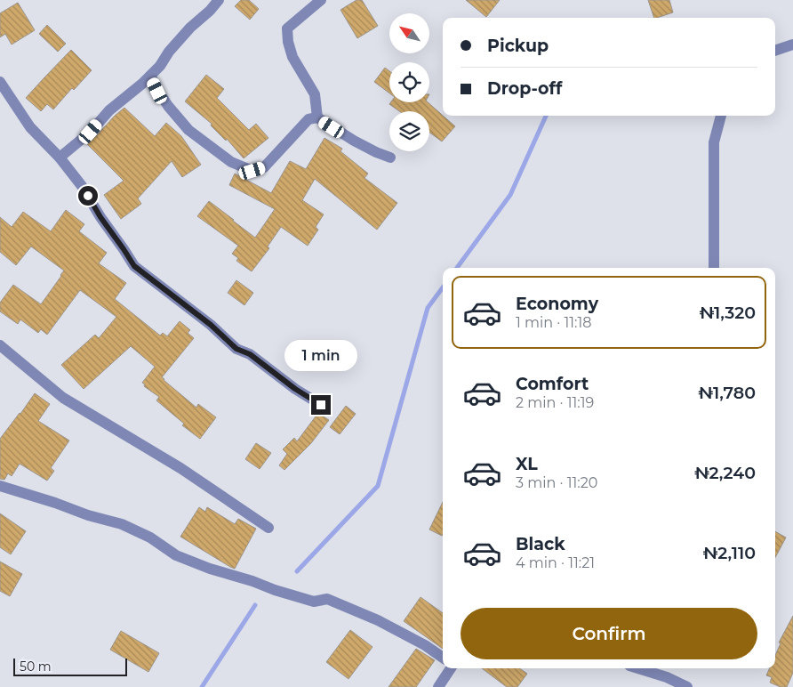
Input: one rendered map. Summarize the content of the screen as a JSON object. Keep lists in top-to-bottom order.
{
  "scale_bar": "50 m",
  "north": "top left",
  "page": {
    "banner": ["Pickup", "Drop-off"],
    "list": [
      {
        "name": "Economy",
        "note": "1 min · 11:18",
        "value": "₦1,320"
      },
      {
        "name": "Comfort",
        "note": "2 min · 11:19",
        "value": "₦1,780"
      },
      {
        "name": "XL",
        "note": "3 min · 11:20",
        "value": "₦2,240"
      },
      {
        "name": "Black",
        "note": "4 min · 11:21",
        "value": "₦2,110"
      }
    ],
    "bubble": "1 min",
    "buttons": "Confirm",
    "scale": "50 m"
  }
}
